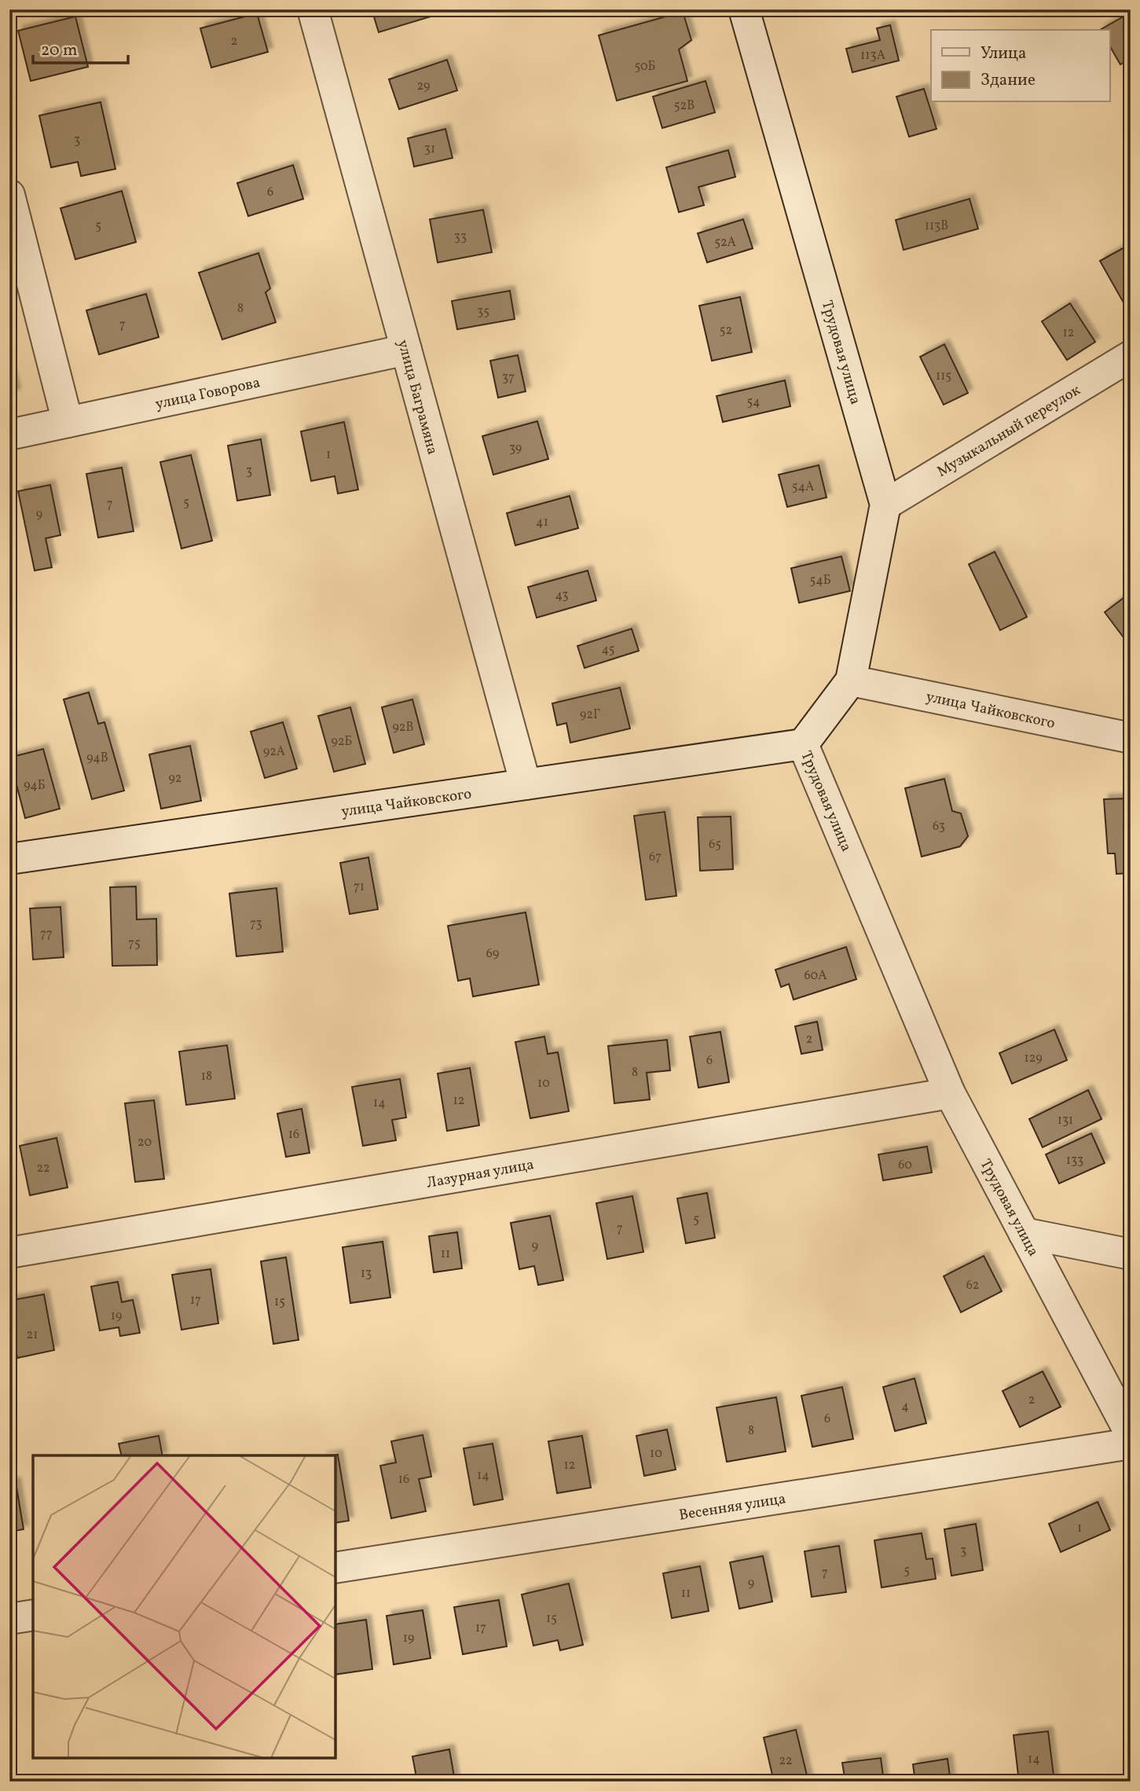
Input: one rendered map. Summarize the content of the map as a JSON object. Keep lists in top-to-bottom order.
{
  "streets": {
    "street": [
      "Трудовая улица",
      "улица Говорова",
      "улица Баграмяна",
      "Музыкальный переулок",
      "улица Чайковского",
      "Лазурная улица",
      "Весенняя улица"
    ]
  },
  "crossings": [
    ["Трудовая улица", "Музыкальный переулок"],
    ["Трудовая улица", "улица Чайковского"],
    ["Трудовая улица", "Лазурная улица"],
    ["улица Говорова", "улица Баграмяна"],
    ["улица Баграмяна", "улица Чайковского"]
  ],
  "house_numbers": [
    "2",
    "113А",
    "50Б",
    "29",
    "52В",
    "3",
    "31",
    "6",
    "5",
    "113В",
    "33",
    "52А",
    "8",
    "35",
    "7",
    "52",
    "12",
    "115",
    "37",
    "54",
    "39",
    "1",
    "3",
    "54А",
    "5",
    "7",
    "9",
    "41",
    "54Б",
    "43",
    "45",
    "92Г",
    "92В",
    "92Б",
    "92А",
    "94В",
    "92",
    "94Б",
    "63",
    "65",
    "67",
    "71",
    "73",
    "77",
    "75",
    "69",
    "60А",
    "2",
    "129",
    "6",
    "8",
    "18",
    "10",
    "12",
    "14",
    "131",
    "16",
    "20",
    "133",
    "60",
    "22",
    "5",
    "7",
    "9",
    "11",
    "13",
    "62",
    "17",
    "15",
    "19",
    "21",
    "2",
    "4",
    "6",
    "8",
    "10",
    "12",
    "14",
    "16",
    "1",
    "3",
    "5",
    "7",
    "9",
    "11",
    "15",
    "17",
    "19",
    "14",
    "22"
  ],
  "legend": ["Улица", "Здание"],
  "scale_bar": "20 m"
}
